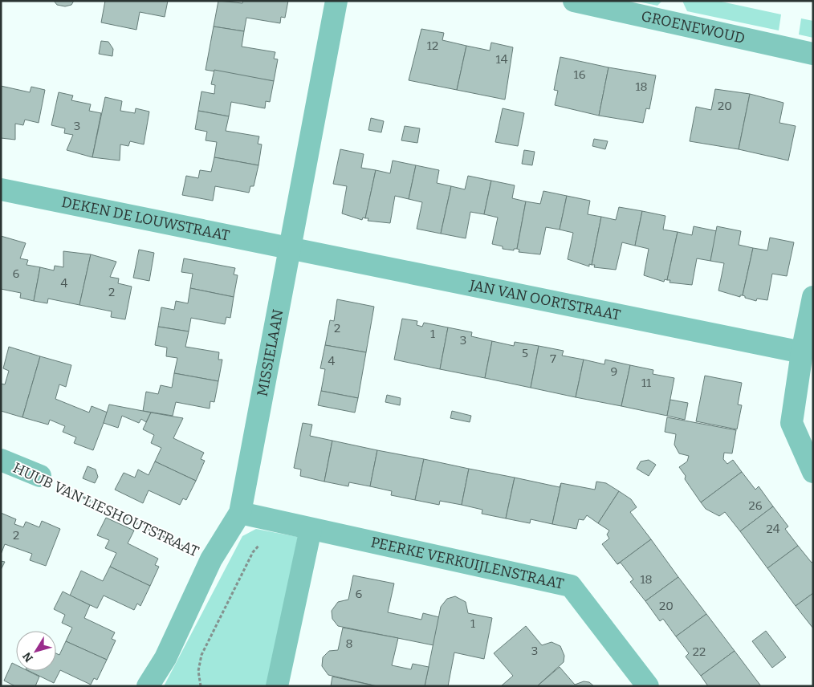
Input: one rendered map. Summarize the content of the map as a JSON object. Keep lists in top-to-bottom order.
{
  "streets": {
    "street": [
      "GROENEWOUD",
      "DEKEN DE LOUWSTRAAT",
      "JAN VAN OORTSTRAAT",
      "MISSIELAAN",
      "HUUB VAN LIESHOUTSTRAAT",
      "PEERKE VERKUIJLENSTRAAT"
    ]
  },
  "crossings": [
    ["DEKEN DE LOUWSTRAAT", "JAN VAN OORTSTRAAT"],
    ["DEKEN DE LOUWSTRAAT", "MISSIELAAN"],
    ["JAN VAN OORTSTRAAT", "MISSIELAAN"],
    ["MISSIELAAN", "HUUB VAN LIESHOUTSTRAAT"],
    ["MISSIELAAN", "PEERKE VERKUIJLENSTRAAT"]
  ],
  "house_numbers": [
    "12",
    "14",
    "16",
    "18",
    "20",
    "3",
    "6",
    "4",
    "2",
    "2",
    "1",
    "3",
    "5",
    "7",
    "4",
    "9",
    "11",
    "26",
    "24",
    "2",
    "18",
    "6",
    "20",
    "1",
    "8",
    "3",
    "22"
  ],
  "north": "bottom left"
}
